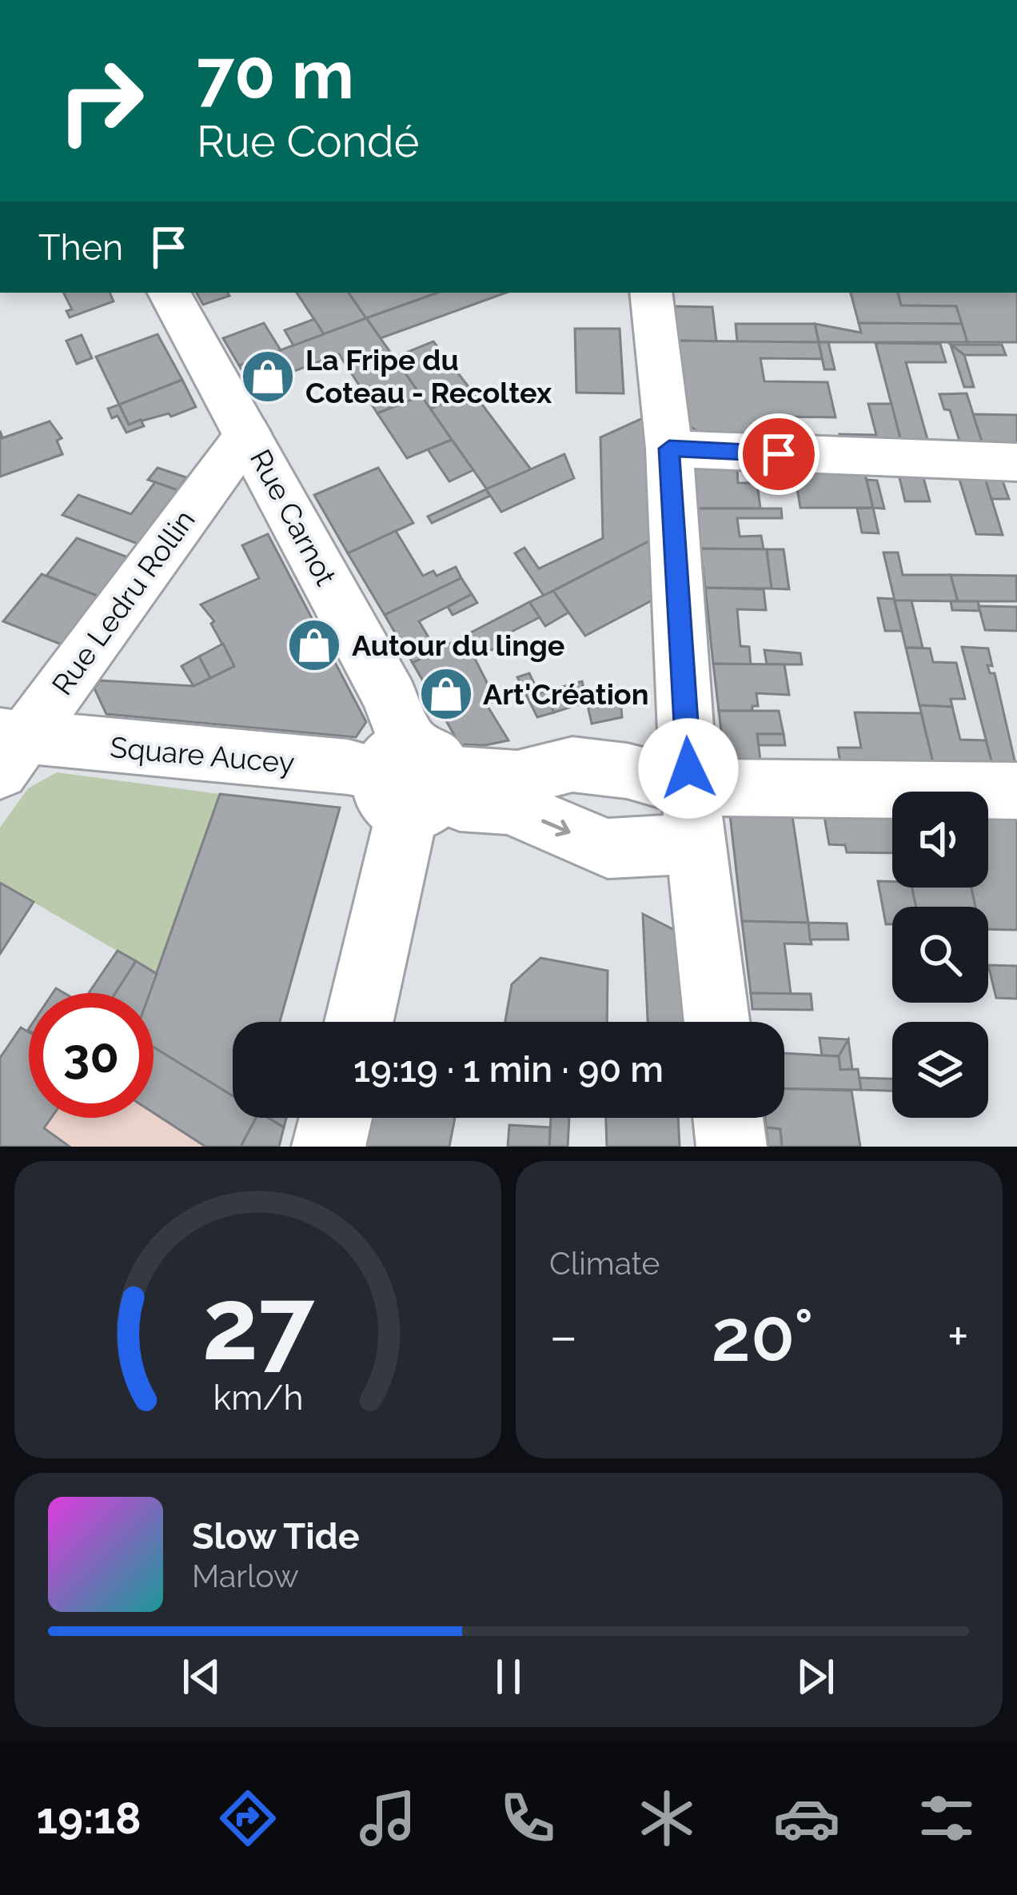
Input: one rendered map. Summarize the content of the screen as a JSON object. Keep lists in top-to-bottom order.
{
  "streets": {
    "main road": ["Rue Carnot"],
    "street": ["Rue Ledru Rollin", "Square Aucey"]
  },
  "crossings": [
    ["Rue Carnot", "Rue Ledru Rollin"],
    ["Rue Carnot", "Square Aucey"],
    ["Rue Ledru Rollin", "Square Aucey"]
  ],
  "places": {
    "shop": ["La Fripe du Coteau - Recoltex", "Autour du linge", "Art'Création"]
  },
  "page": {
    "turn": ["70 m", "Rue Condé"],
    "then": "Then",
    "limit": "30",
    "trip": "19:19 · 1 min · 90 m",
    "tile": "Climate",
    "heat": ["−", "20°", "+"],
    "song": ["Slow Tide", "Marlow"],
    "tabs": "19:18",
    "gauge": ["27", "km/h"]
  }
}
